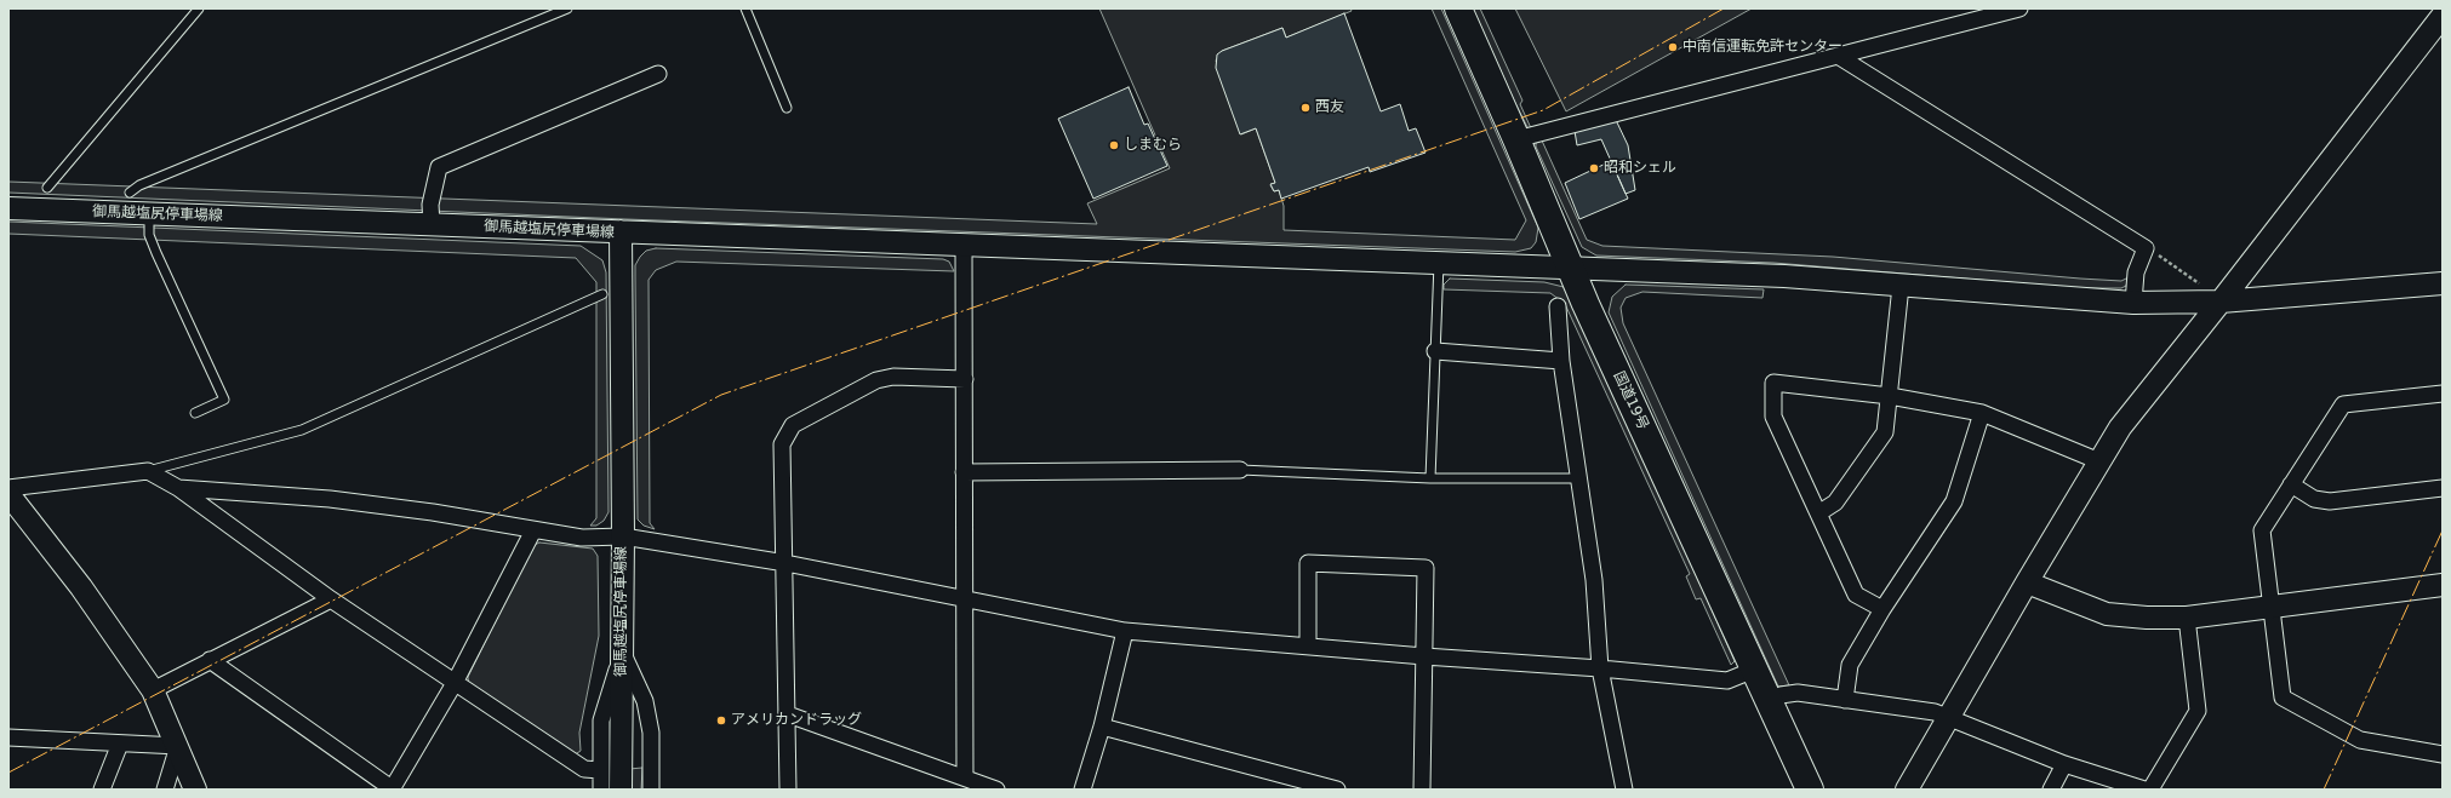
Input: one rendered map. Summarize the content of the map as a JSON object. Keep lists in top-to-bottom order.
{
  "streets": {
    "highway": ["国道19号"],
    "street": ["御馬越塩尻停車場線"]
  },
  "places": [
    "中南信運転免許センター",
    "西友",
    "しまむら",
    "昭和シェル",
    "アメリカンドラッグ"
  ]
}
